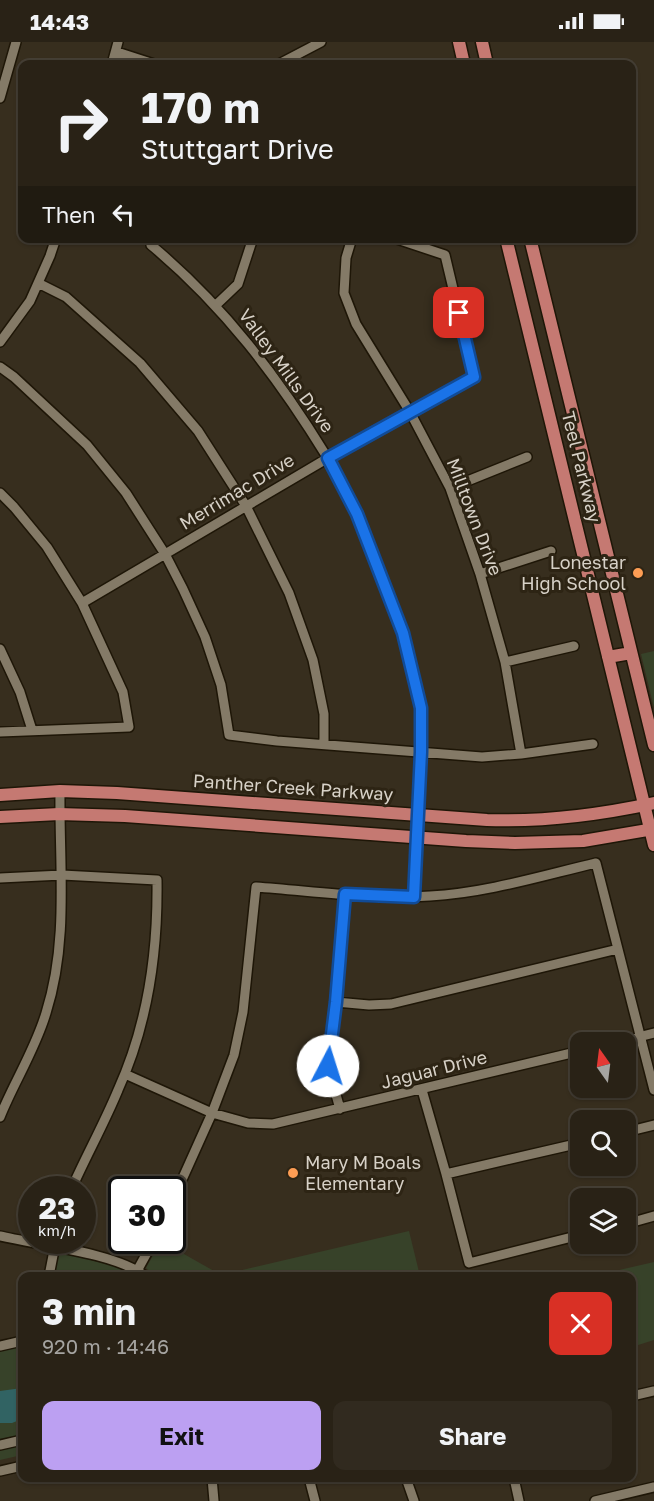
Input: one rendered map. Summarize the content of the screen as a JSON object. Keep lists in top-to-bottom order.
{
  "streets": {
    "main road": ["Teel Parkway", "Panther Creek Parkway"],
    "street": [
      "Valley Mills Drive",
      "Merrimac Drive",
      "Milltown Drive",
      "Jaguar Drive"
    ]
  },
  "crossings": [
    ["Valley Mills Drive", "Merrimac Drive"],
    ["Valley Mills Drive", "Panther Creek Parkway"],
    ["Teel Parkway", "Panther Creek Parkway"],
    ["Merrimac Drive", "Milltown Drive"]
  ],
  "places": ["Lonestar High School", "Mary M Boals Elementary"],
  "north": "top",
  "page": {
    "status": "14:43",
    "turn": ["170 m", "Stuttgart Drive"],
    "then": "Then",
    "speed": "23 km/h",
    "limit": "30",
    "heading": ["3 min", "920 m · 14:46"],
    "buttons": ["Exit", "Share"]
  }
}
